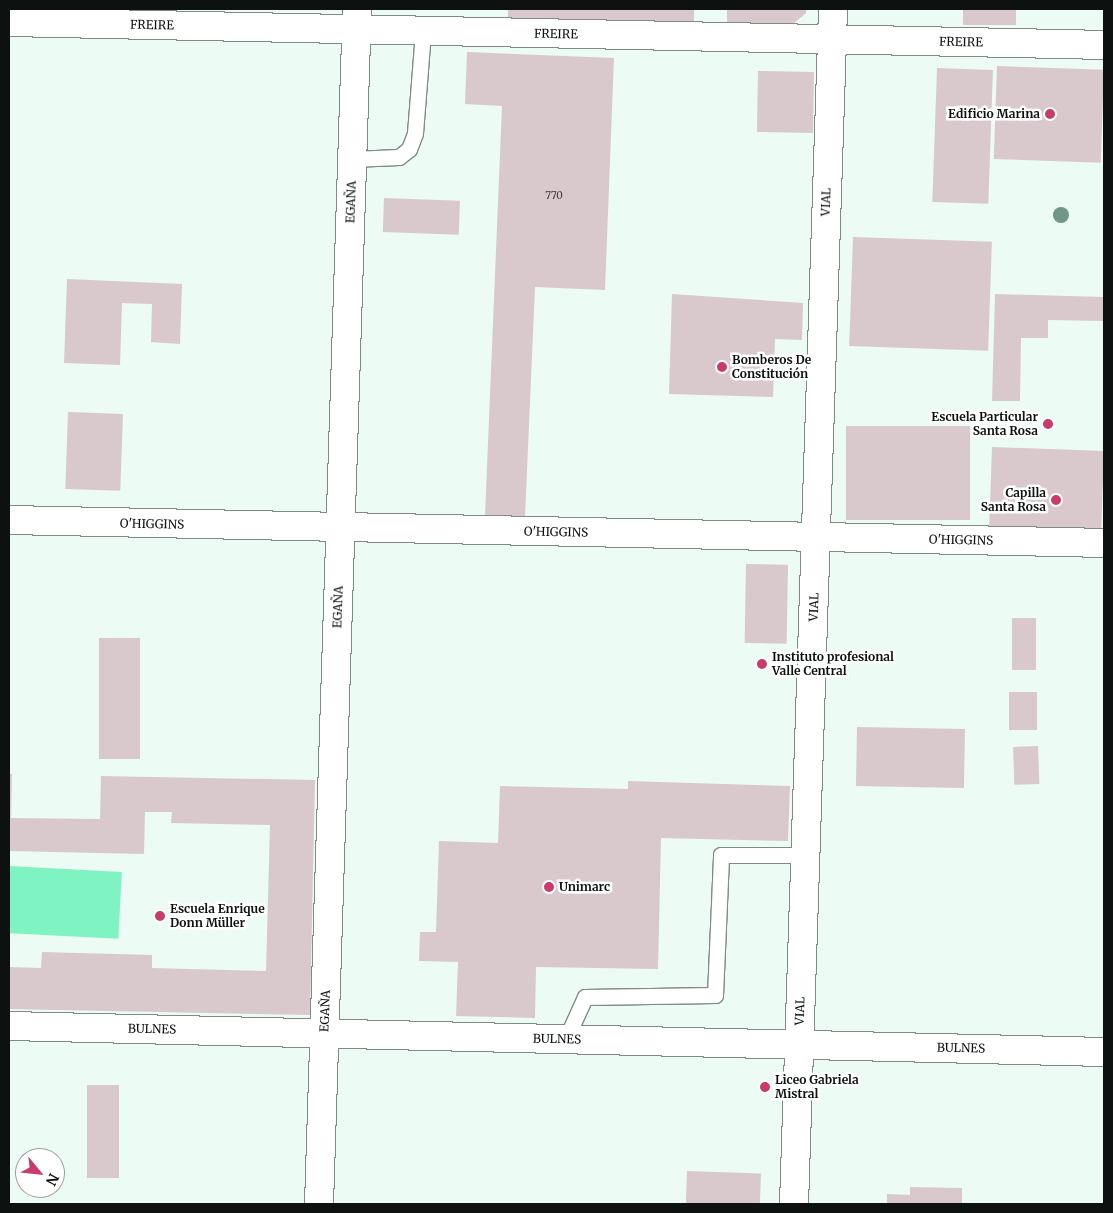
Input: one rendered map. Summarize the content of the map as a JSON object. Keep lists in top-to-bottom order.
{
  "streets": {
    "street": [
      "FREIRE",
      "EGAÑA",
      "VIAL",
      "O'HIGGINS",
      "BULNES"
    ]
  },
  "crossings": [
    ["FREIRE", "EGAÑA"],
    ["FREIRE", "VIAL"],
    ["EGAÑA", "O'HIGGINS"],
    ["EGAÑA", "BULNES"],
    ["VIAL", "O'HIGGINS"],
    ["VIAL", "BULNES"]
  ],
  "places": [
    "Edificio Marina",
    "Bomberos De Constitución",
    "Escuela Particular Santa Rosa",
    "Capilla Santa Rosa",
    "Instituto profesional Valle Central",
    "Unimarc",
    "Escuela Enrique Donn Müller",
    "Liceo Gabriela Mistral"
  ],
  "house_numbers": ["770"],
  "north": "bottom right"
}
